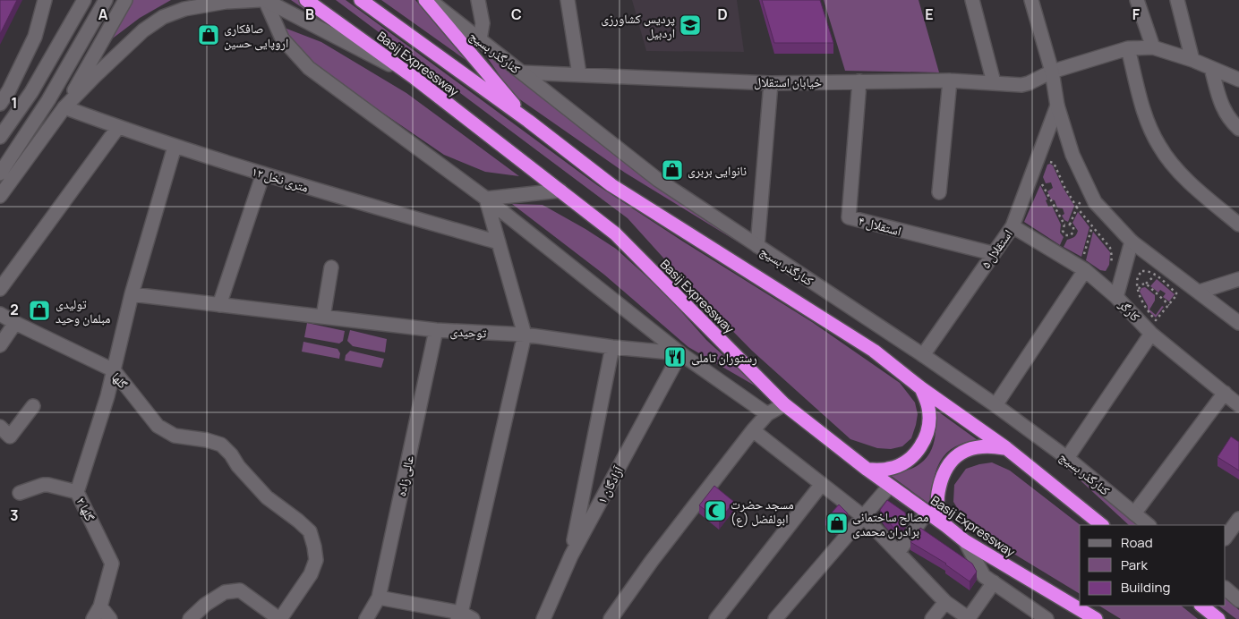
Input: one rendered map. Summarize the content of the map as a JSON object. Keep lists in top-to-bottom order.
{
  "streets": {
    "highway": ["Basij Expressway"],
    "street": [
      "کنارگذر بسیج",
      "خیابان استقلال",
      "۱۲ متری نخل",
      "استقلال ۴",
      "استقلال ۵",
      "کارگر",
      "توحیدی",
      "گلها",
      "عالی زاده",
      "آزادگان ۱",
      "گلها ۲"
    ]
  },
  "crossings": [
    ["کنارگذر بسیج", "خیابان استقلال"],
    ["کنارگذر بسیج", "استقلال ۵"],
    ["خیابان استقلال", "استقلال ۴"],
    ["۱۲ متری نخل", "گلها ۲"],
    ["استقلال ۴", "استقلال ۵"],
    ["استقلال ۵", "کارگر"],
    ["توحیدی", "عالی زاده"],
    ["توحیدی", "آزادگان ۱"],
    ["توحیدی", "گلها ۲"],
    ["گلها", "گلها ۲"]
  ],
  "places": {
    "school or university": ["پردیس کشاورزی اردبیل"],
    "shop": [
      "صافکاری اروپایی حسین",
      "نانوایی بربری",
      "تولیدی مبلمان وحید",
      "مصالح ساختمانی برادران محمدی"
    ],
    "restaurant": ["رستوران تاملی"],
    "mosque": ["مسجد حضرت ابولفضل (ع)"]
  },
  "legend": ["Road", "Park", "Building"],
  "grid": {
    "columns": [
      "A",
      "B",
      "C",
      "D",
      "E",
      "F"
    ],
    "rows": ["1", "2", "3"]
  }
}
